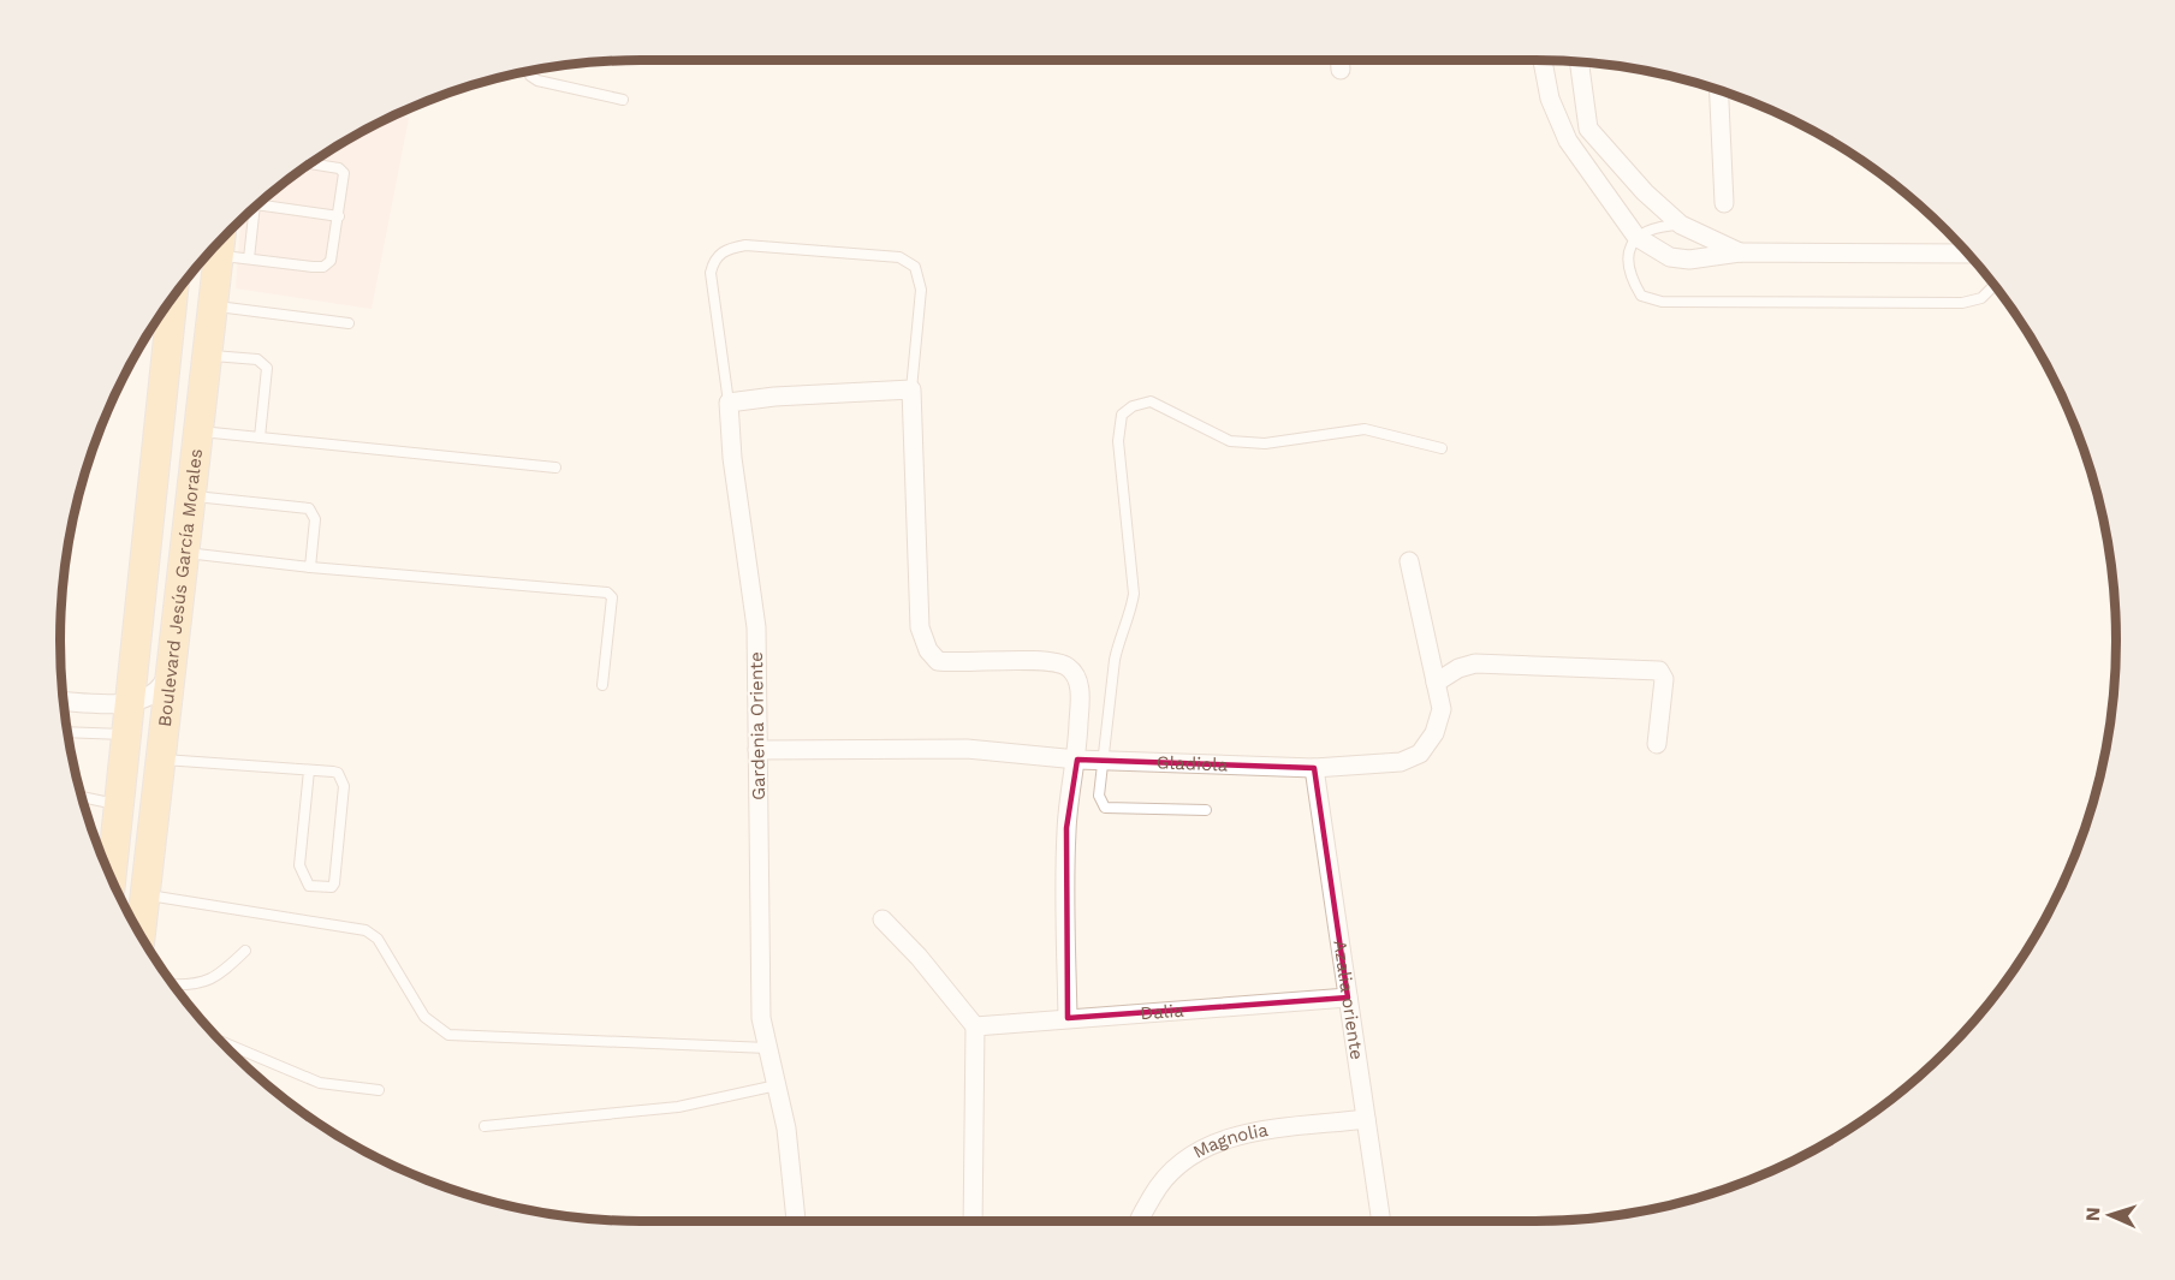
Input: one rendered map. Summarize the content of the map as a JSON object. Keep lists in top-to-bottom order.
{
  "streets": {
    "main road": ["Boulevard Jesús García Morales"],
    "street": [
      "Gardenia Oriente",
      "Gladiola",
      "Azalia oriente",
      "Dalia",
      "Magnolia"
    ]
  },
  "crossings": [
    ["Gardenia Oriente", "Gladiola"],
    ["Gladiola", "Azalia oriente"],
    ["Azalia oriente", "Dalia"],
    ["Azalia oriente", "Magnolia"]
  ],
  "north": "left"
}
